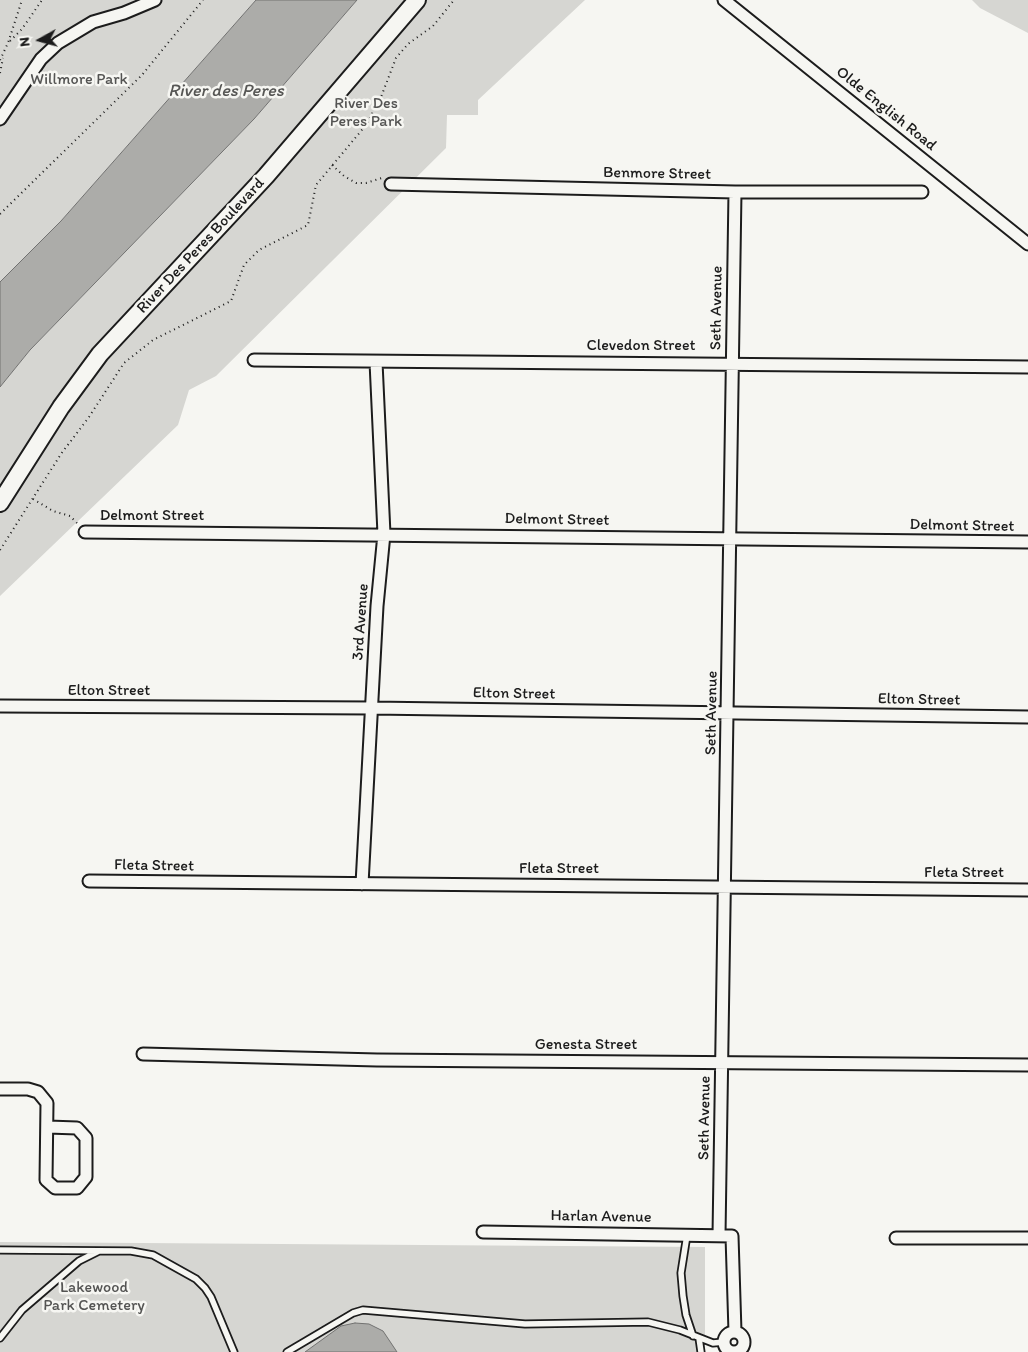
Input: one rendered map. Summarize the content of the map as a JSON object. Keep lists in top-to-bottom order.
{
  "streets": {
    "main road": ["River Des Peres Boulevard"],
    "street": [
      "Olde English Road",
      "Benmore Street",
      "Seth Avenue",
      "Clevedon Street",
      "Delmont Street",
      "3rd Avenue",
      "Elton Street",
      "Fleta Street",
      "Genesta Street",
      "Harlan Avenue"
    ]
  },
  "crossings": [
    ["Benmore Street", "Seth Avenue"],
    ["Seth Avenue", "Clevedon Street"],
    ["Seth Avenue", "Delmont Street"],
    ["Seth Avenue", "Elton Street"],
    ["Seth Avenue", "Fleta Street"],
    ["Seth Avenue", "Genesta Street"],
    ["Seth Avenue", "Harlan Avenue"],
    ["Clevedon Street", "3rd Avenue"],
    ["Delmont Street", "3rd Avenue"],
    ["3rd Avenue", "Elton Street"],
    ["3rd Avenue", "Fleta Street"]
  ],
  "water": ["River des Peres"],
  "parks": ["Willmore Park", "River Des Peres Park", "Lakewood Park Cemetery"],
  "north": "left"
}
